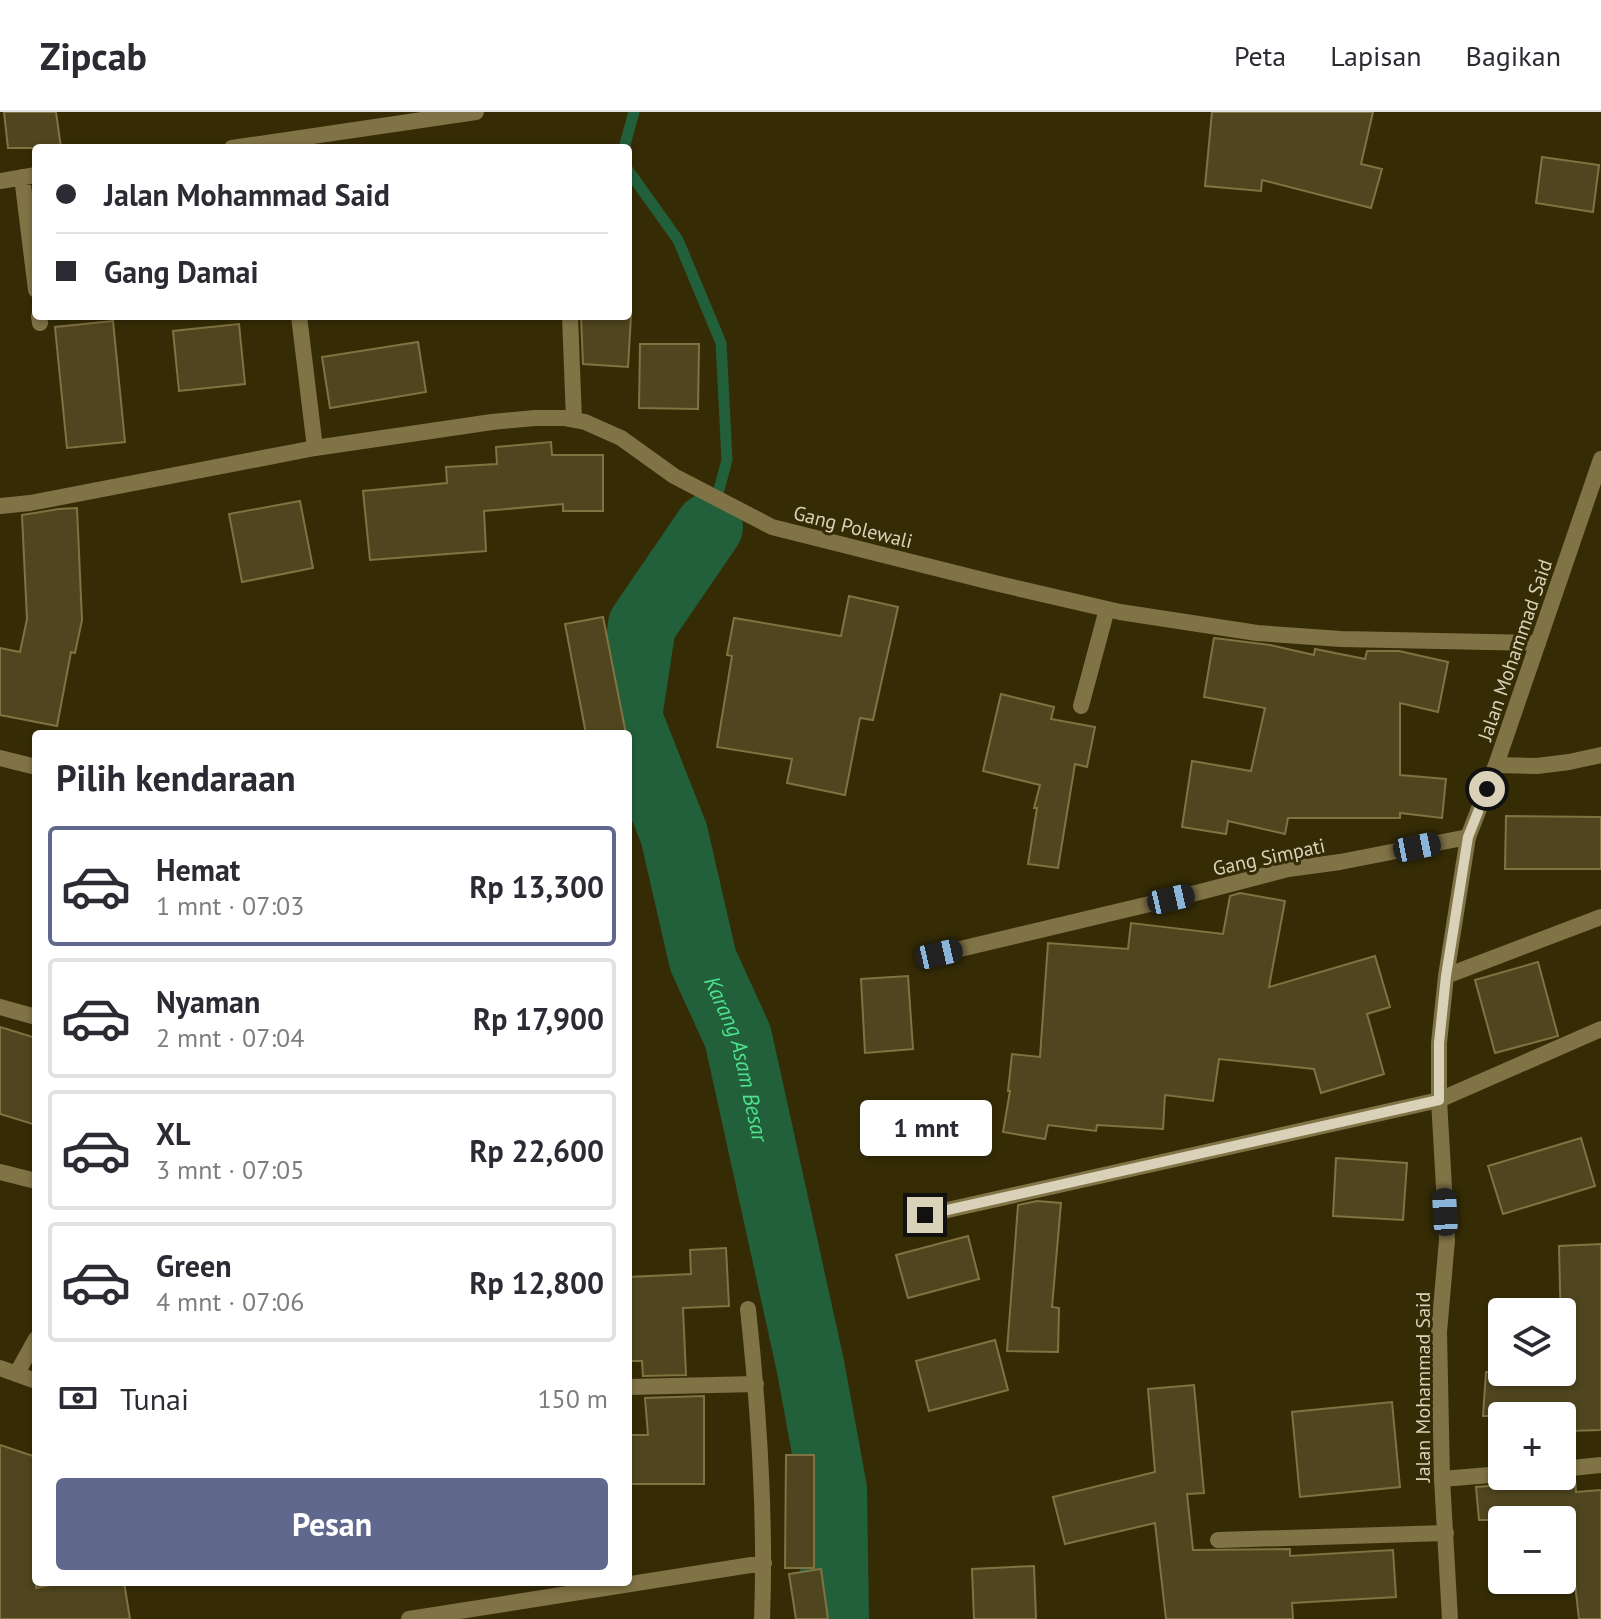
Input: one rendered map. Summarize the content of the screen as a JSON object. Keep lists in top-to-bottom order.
{
  "streets": {
    "street": ["Gang Polewali", "Jalan Mohammad Said", "Gang Simpati"]
  },
  "crossings": [
    ["Gang Polewali", "Jalan Mohammad Said"],
    ["Jalan Mohammad Said", "Gang Simpati"]
  ],
  "water": ["Karang Asam Besar"],
  "page": {
    "header": "Zipcab",
    "nav": ["Peta", "Lapisan", "Bagikan"],
    "banner": ["Jalan Mohammad Said", "Gang Damai"],
    "heading": "Pilih kendaraan",
    "list": [
      {
        "name": "Hemat",
        "note": "1 mnt · 07:03",
        "value": "Rp 13,300"
      },
      {
        "name": "Nyaman",
        "note": "2 mnt · 07:04",
        "value": "Rp 17,900"
      },
      {
        "name": "XL",
        "note": "3 mnt · 07:05",
        "value": "Rp 22,600"
      },
      {
        "name": "Green",
        "note": "4 mnt · 07:06",
        "value": "Rp 12,800"
      }
    ],
    "bubble": "1 mnt",
    "map_buttons": ["+", "−"],
    "pay": ["Tunai", "150 m"],
    "buttons": "Pesan"
  }
}
